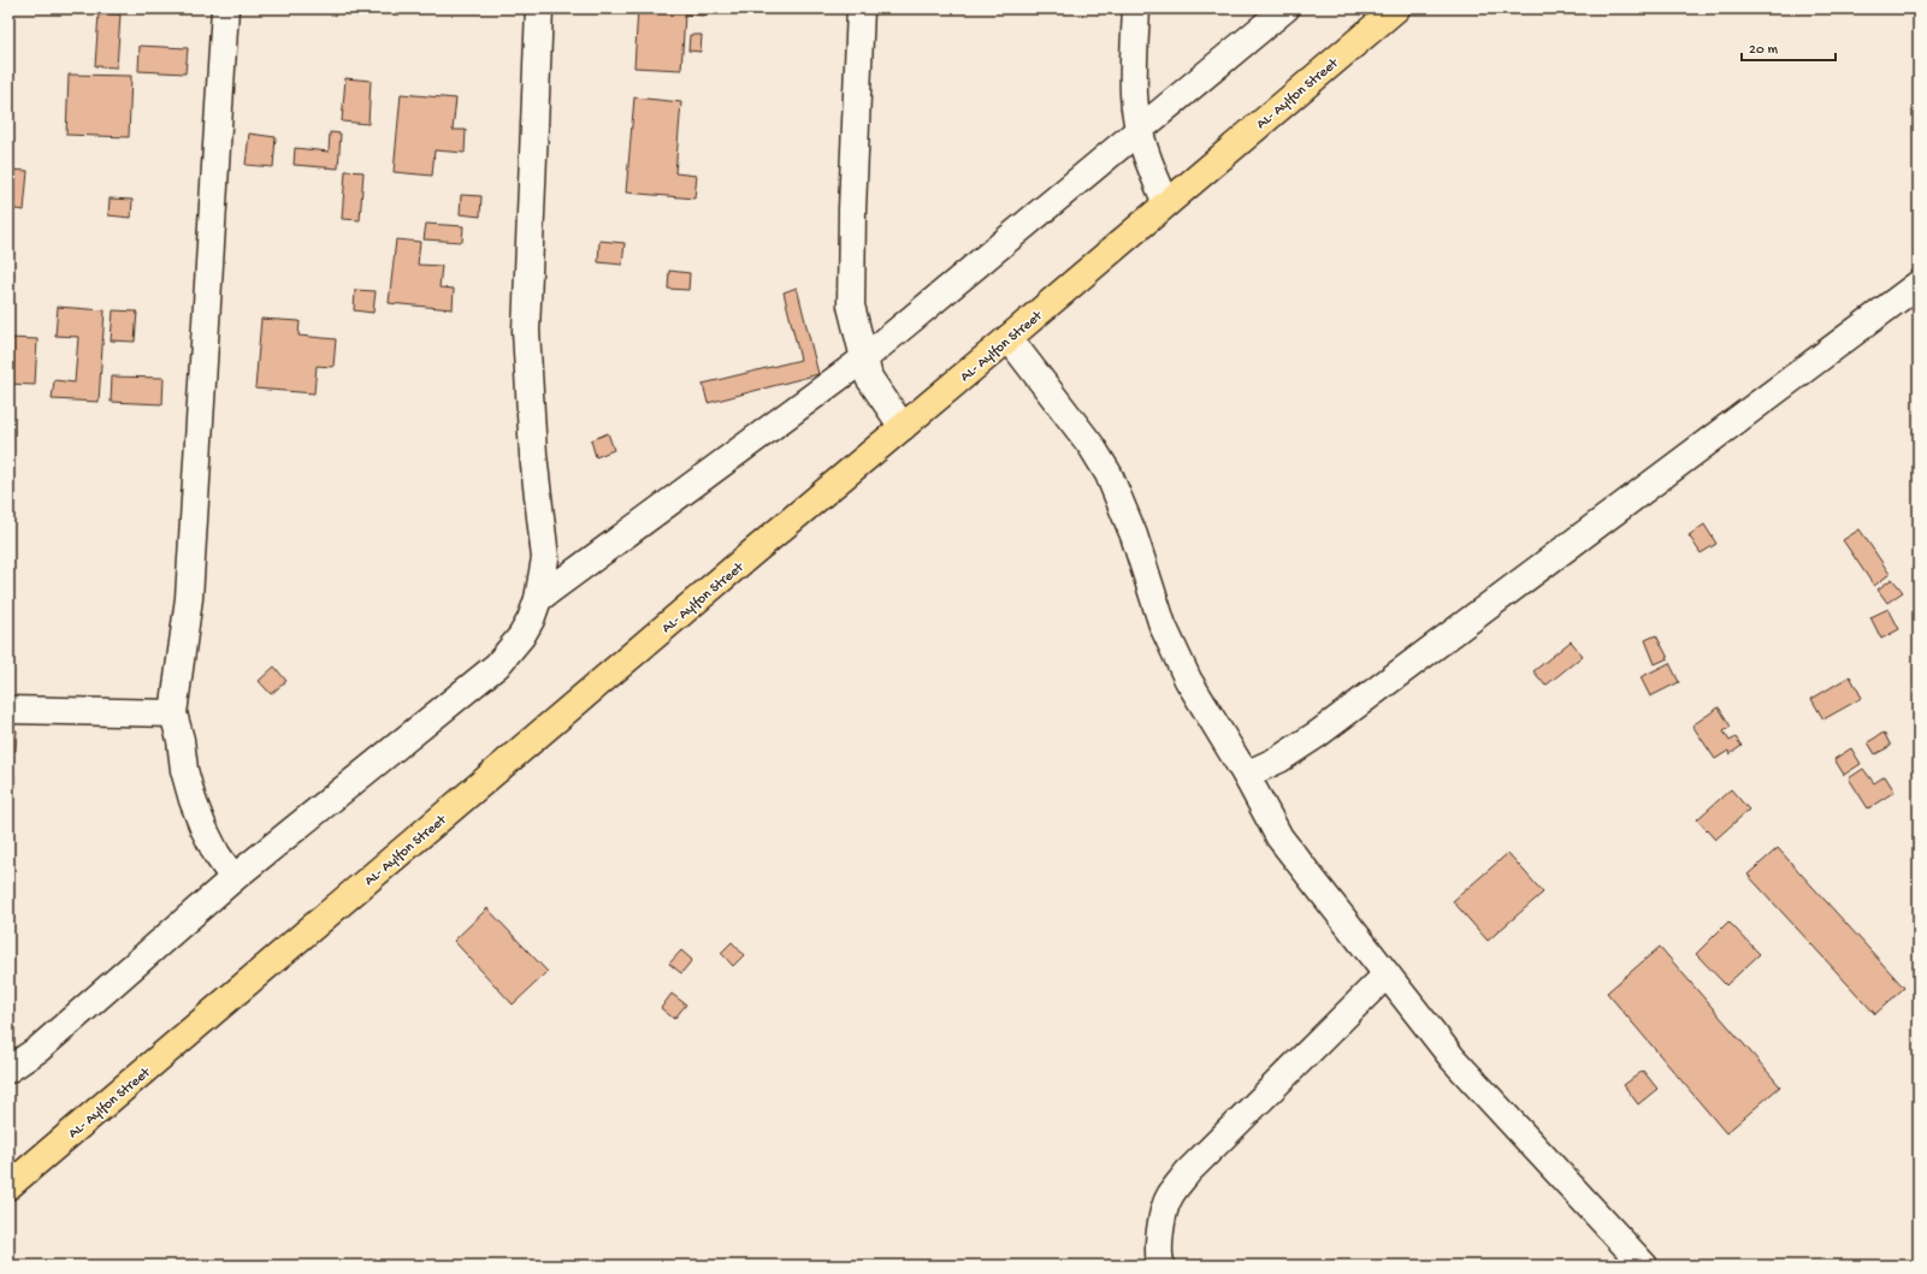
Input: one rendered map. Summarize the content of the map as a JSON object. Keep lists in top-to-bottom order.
{
  "streets": {
    "highway": ["AL- Aylfon Street"]
  },
  "scale_bar": "20 m"
}
